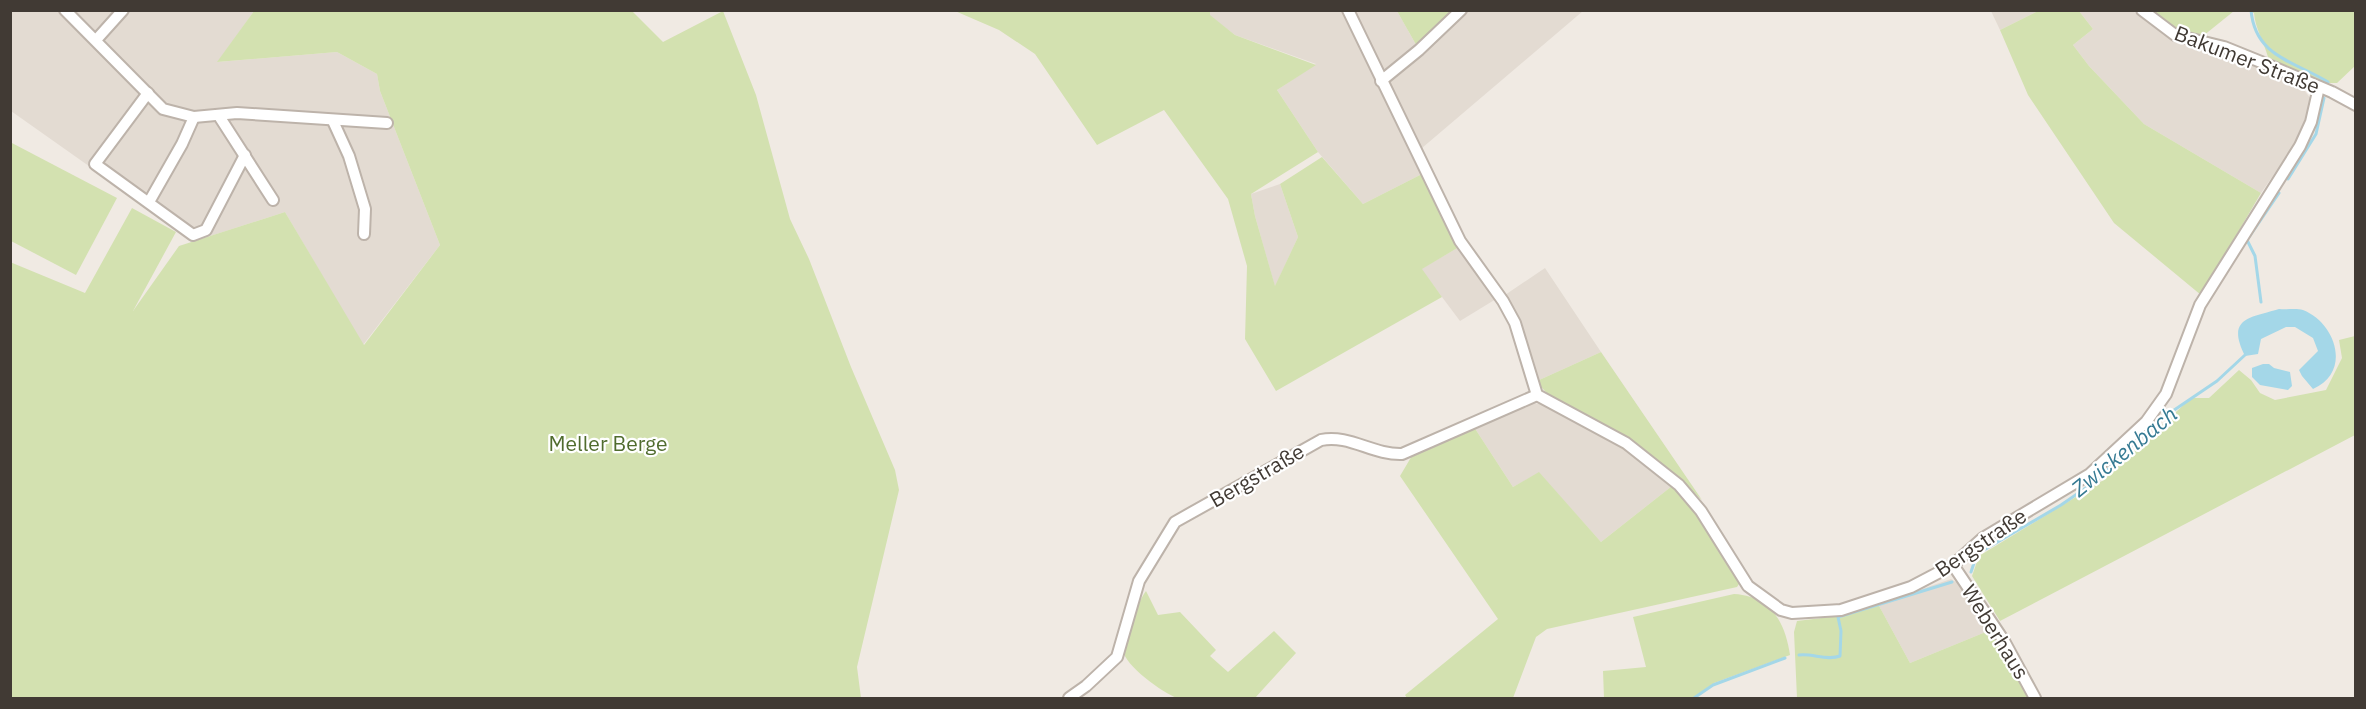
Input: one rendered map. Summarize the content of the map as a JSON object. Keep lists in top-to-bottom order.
{
  "streets": {
    "street": ["Bakumer Straße", "Bergstraße", "Weberhaus"]
  },
  "crossings": [
    ["Bakumer Straße", "Bergstraße"],
    ["Bergstraße", "Weberhaus"]
  ],
  "water": ["Zwickenbach"],
  "parks": ["Meller Berge"]
}
